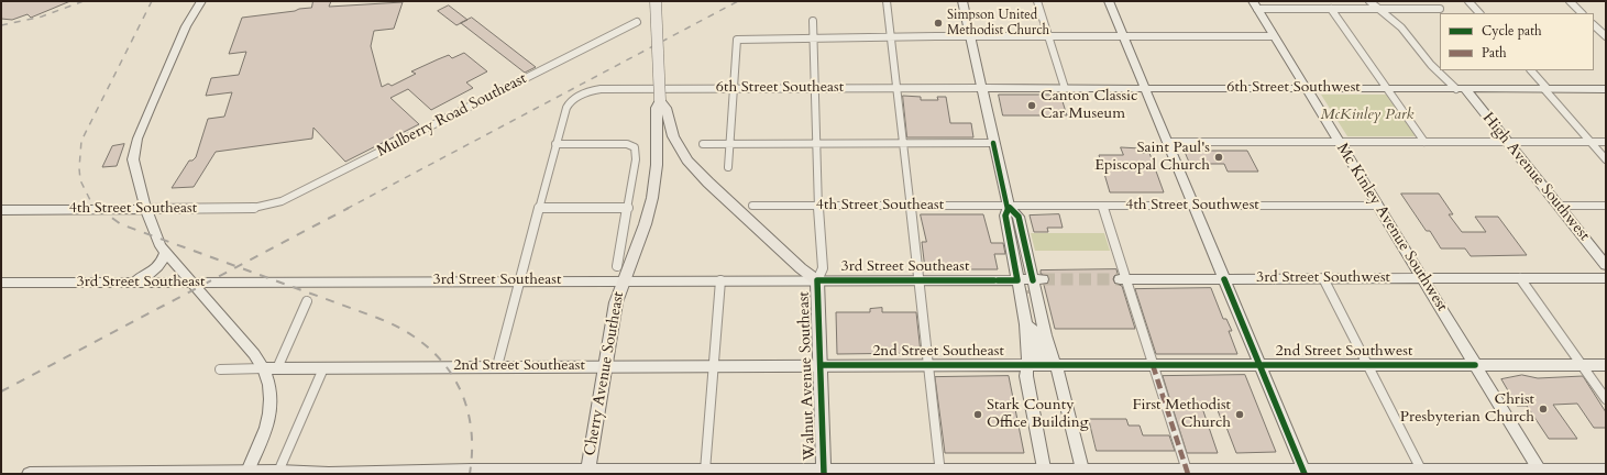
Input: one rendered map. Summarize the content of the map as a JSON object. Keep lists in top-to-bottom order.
{
  "streets": {
    "main road": ["Cherry Avenue Southeast", "Walnut Avenue Southeast"],
    "street": [
      "6th Street Southeast",
      "6th Street Southwest",
      "Mulberry Road Southeast",
      "High Avenue Southwest",
      "4th Street Southeast",
      "4th Street Southwest",
      "Mc Kinley Avenue Southwest",
      "3rd Street Southeast",
      "3rd Street Southwest",
      "2nd Street Southeast",
      "2nd Street Southwest"
    ]
  },
  "crossings": [
    ["6th Street Southeast", "6th Street Southwest"],
    ["6th Street Southeast", "Walnut Avenue Southeast"],
    ["6th Street Southwest", "High Avenue Southwest"],
    ["6th Street Southwest", "Mc Kinley Avenue Southwest"],
    ["Mulberry Road Southeast", "4th Street Southeast"],
    ["4th Street Southeast", "4th Street Southwest"],
    ["4th Street Southeast", "Walnut Avenue Southeast"],
    ["4th Street Southwest", "Mc Kinley Avenue Southwest"],
    ["Mc Kinley Avenue Southwest", "3rd Street Southwest"],
    ["Mc Kinley Avenue Southwest", "2nd Street Southwest"],
    ["3rd Street Southeast", "Cherry Avenue Southeast"],
    ["3rd Street Southeast", "Walnut Avenue Southeast"],
    ["2nd Street Southeast", "2nd Street Southwest"],
    ["2nd Street Southeast", "Cherry Avenue Southeast"],
    ["2nd Street Southeast", "Walnut Avenue Southeast"],
    ["Cherry Avenue Southeast", "Walnut Avenue Southeast"]
  ],
  "parks": ["McKinley Park"],
  "places": [
    "Simpson United Methodist Church",
    "Canton Classic Car Museum",
    "Saint Paul's Episcopal Church",
    "Christ Presbyterian Church",
    "Stark County Office Building",
    "First Methodist Church"
  ],
  "legend": ["Cycle path", "Path"]
}
